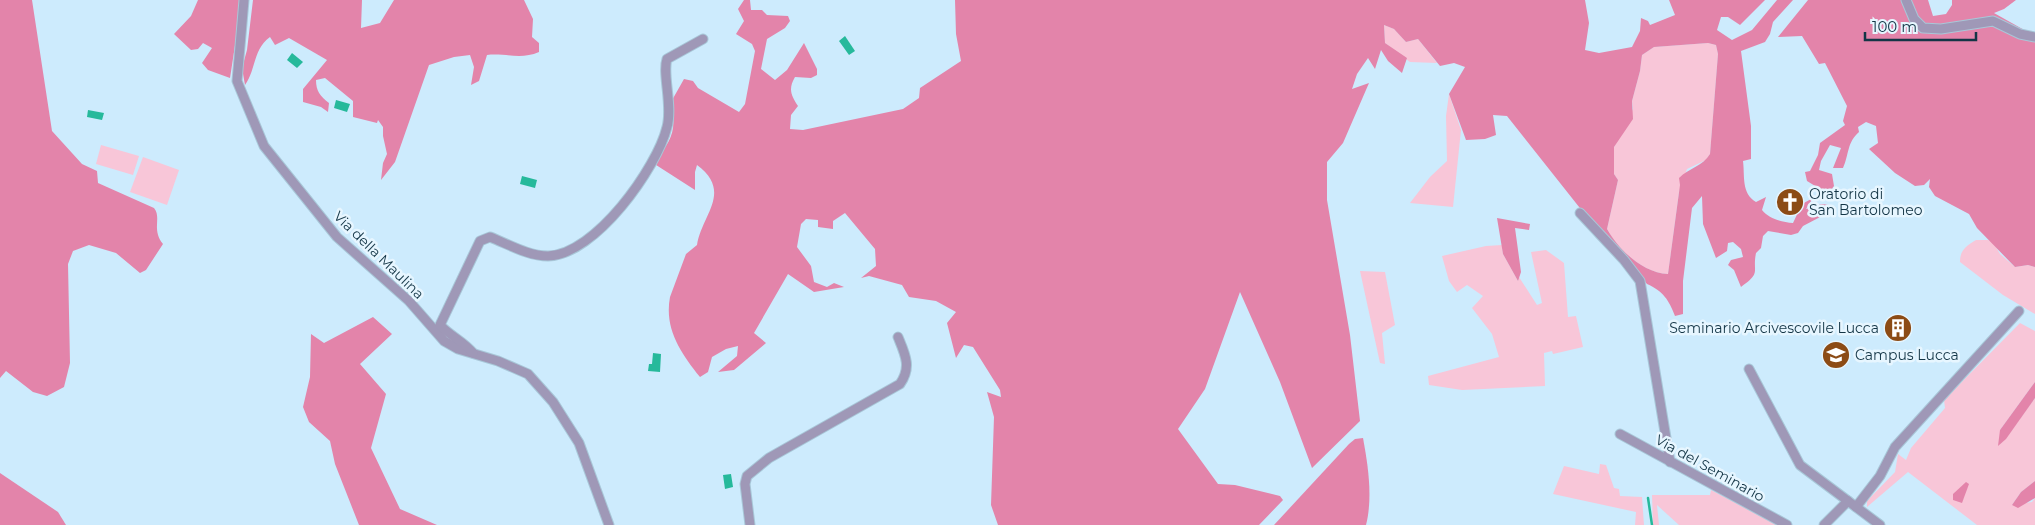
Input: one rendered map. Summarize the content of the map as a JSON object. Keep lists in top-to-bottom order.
{
  "streets": {
    "street": ["Via della Maulina", "Via del Seminario"]
  },
  "places": {
    "church": ["Oratorio di San Bartolomeo"],
    "building": ["Seminario Arcivescovile Lucca"],
    "school or university": ["Campus Lucca"]
  },
  "scale_bar": "100 m"
}
